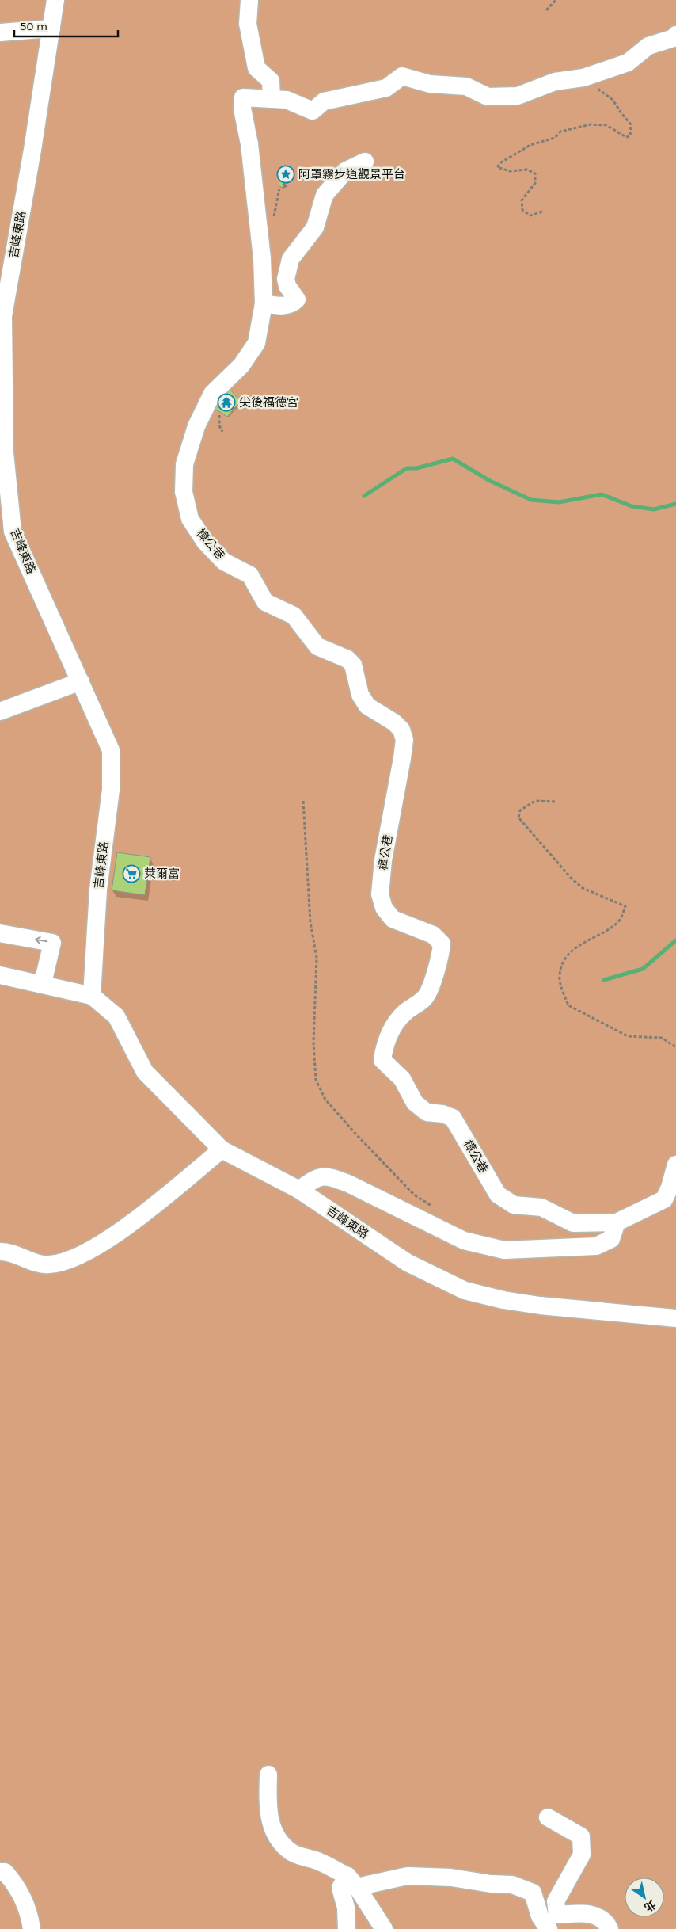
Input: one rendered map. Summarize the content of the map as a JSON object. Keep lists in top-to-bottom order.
{
  "streets": {
    "street": ["吉峰東路", "樟公巷"]
  },
  "places": {
    "place": ["阿罩霧步道觀景平台"],
    "temple": ["尖後福德宮"],
    "supermarket": ["萊爾富"]
  },
  "scale_bar": "50 m",
  "north": "bottom right"
}
